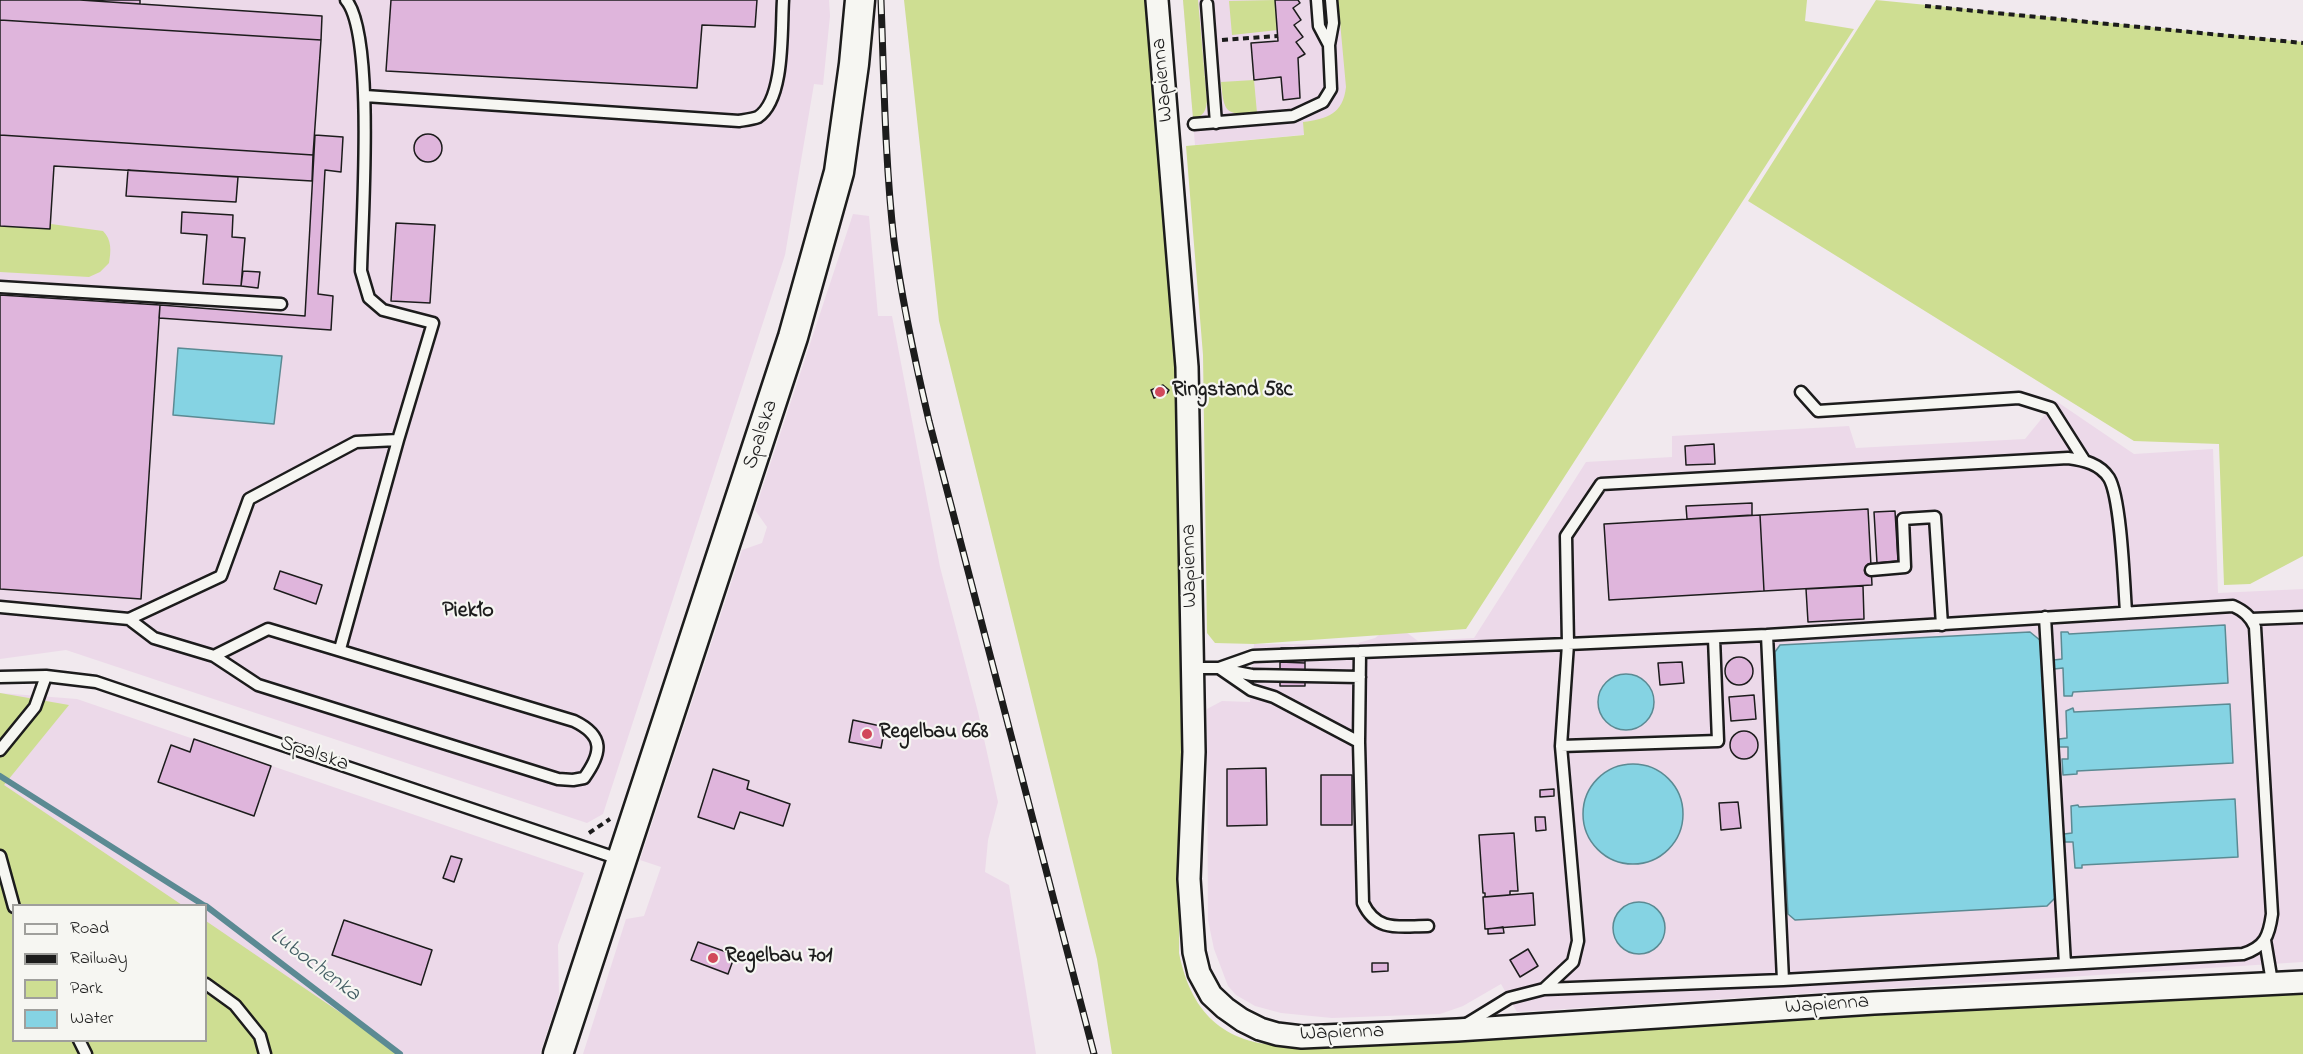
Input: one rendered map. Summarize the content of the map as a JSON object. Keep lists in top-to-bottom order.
{
  "streets": {
    "street": ["Wapienna", "Spalska"]
  },
  "districts": ["Piekło"],
  "water": ["Lubochenka"],
  "places": ["Ringstand 58c", "Regelbau 668", "Regelbau 701"],
  "legend": [
    "Road",
    "Railway",
    "Park",
    "Water"
  ]
}
